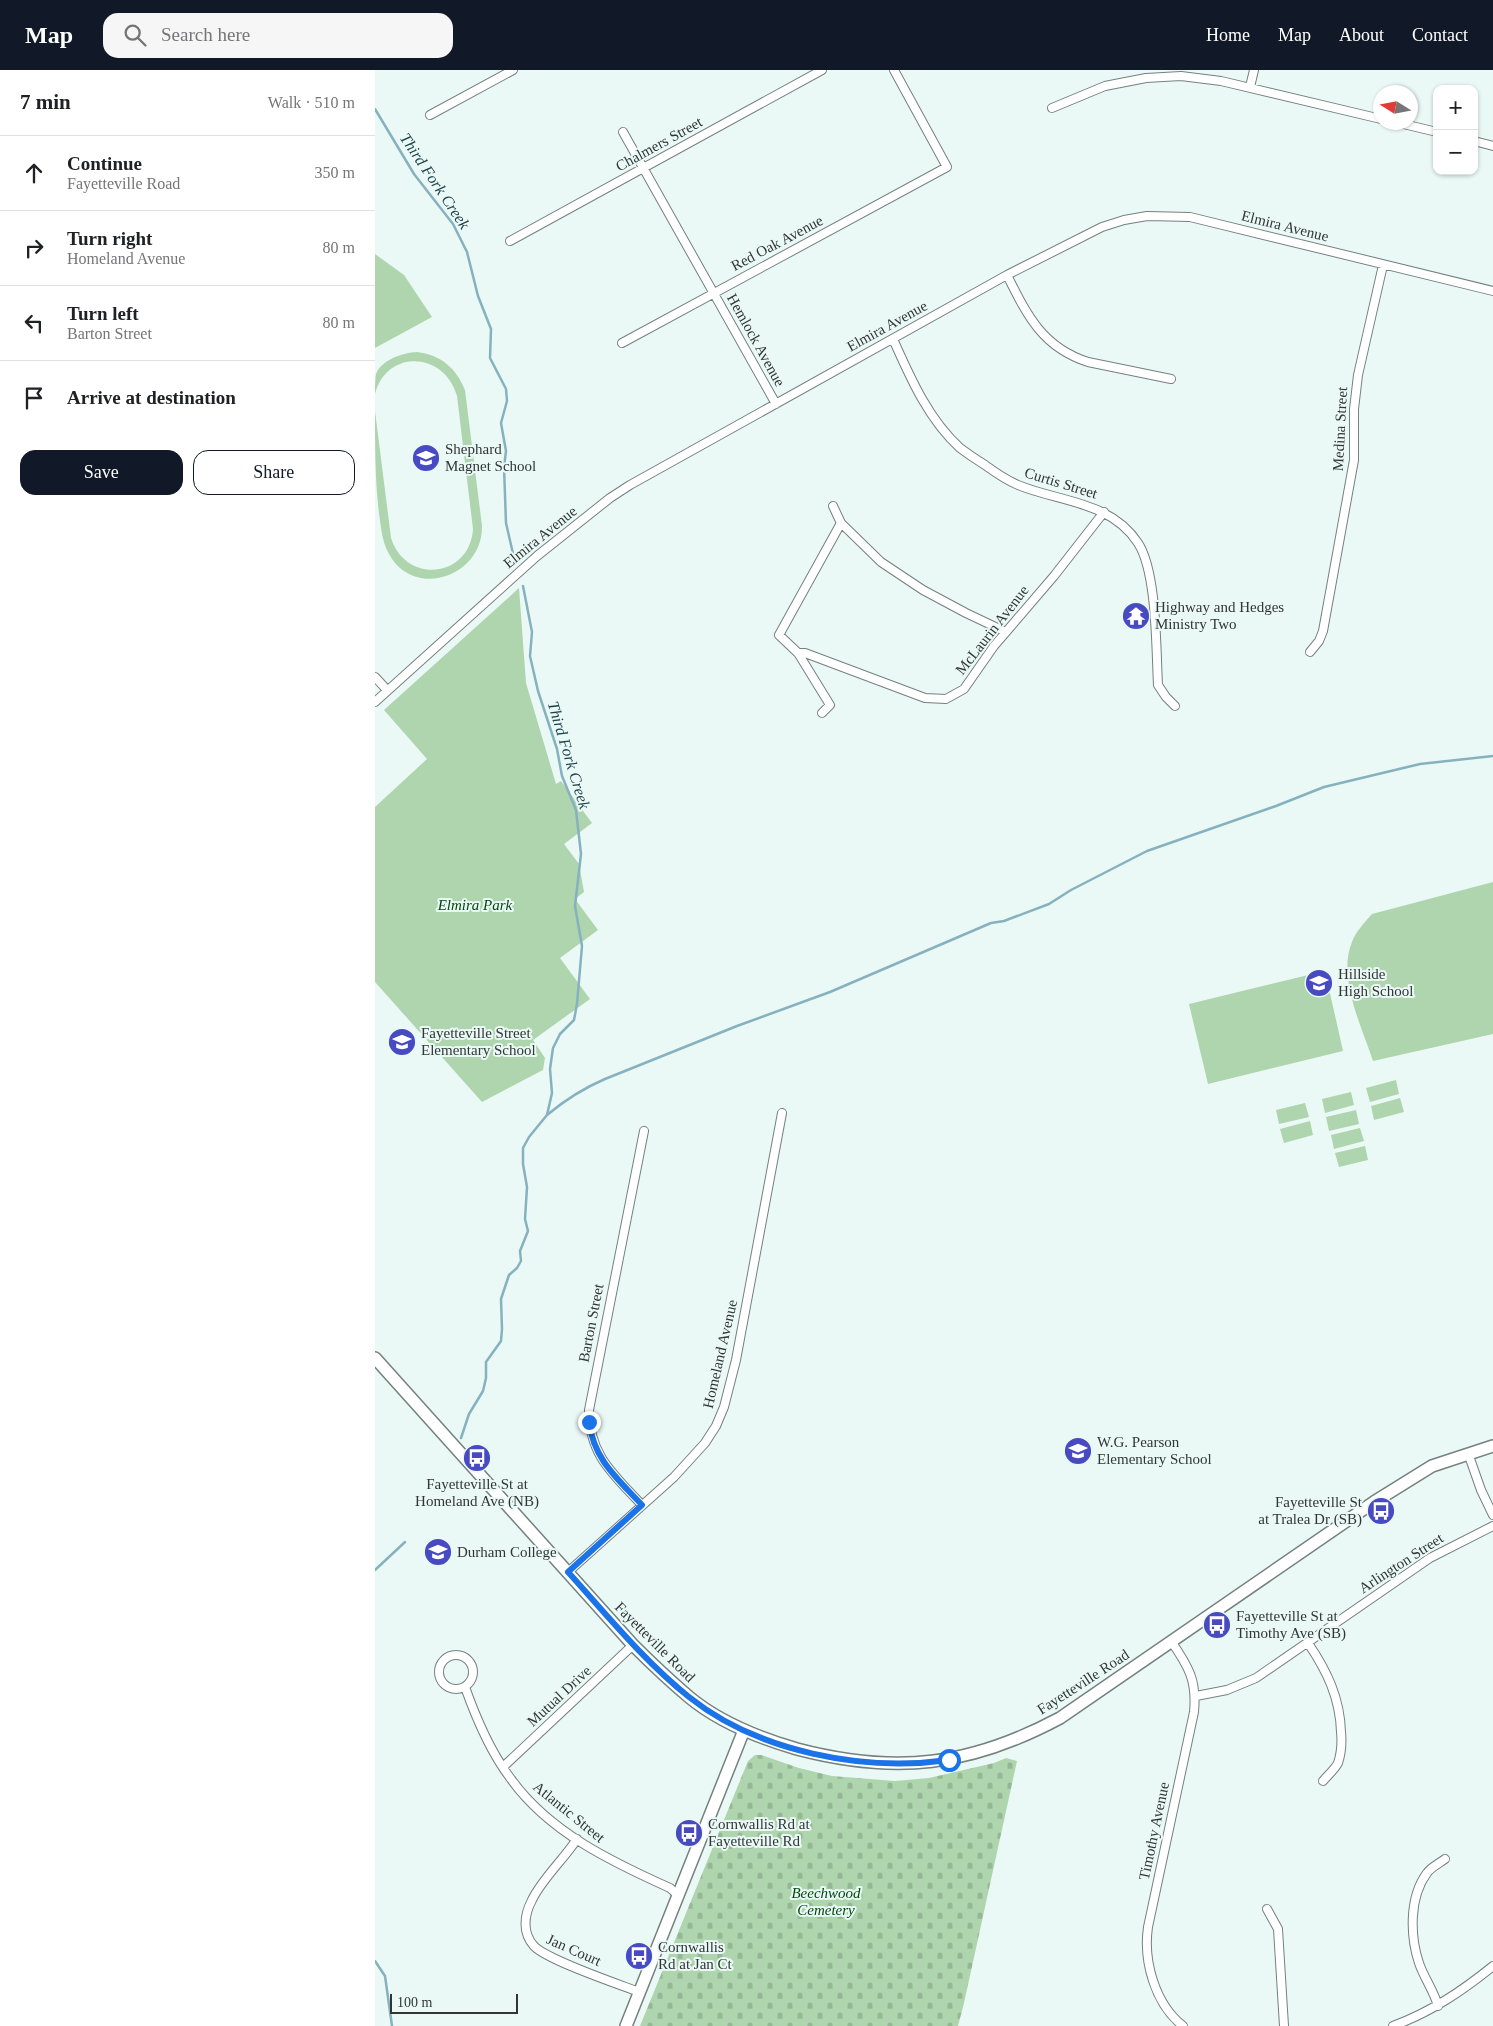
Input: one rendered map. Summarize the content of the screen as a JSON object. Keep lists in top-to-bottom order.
{
  "streets": {
    "main road": ["Fayetteville Road"],
    "street": [
      "Chalmers Street",
      "Elmira Avenue",
      "Red Oak Avenue",
      "Hemlock Avenue",
      "Medina Street",
      "Curtis Street",
      "McLaurin Avenue",
      "Barton Street",
      "Homeland Avenue",
      "Arlington Street",
      "Mutual Drive",
      "Atlantic Street",
      "Timothy Avenue",
      "Jan Court"
    ]
  },
  "crossings": [
    ["Chalmers Street", "Hemlock Avenue"],
    ["Elmira Avenue", "Hemlock Avenue"],
    ["Elmira Avenue", "Medina Street"],
    ["Elmira Avenue", "Curtis Street"],
    ["Red Oak Avenue", "Hemlock Avenue"],
    ["Curtis Street", "McLaurin Avenue"],
    ["Barton Street", "Homeland Avenue"],
    ["Homeland Avenue", "Fayetteville Road"],
    ["Arlington Street", "Timothy Avenue"],
    ["Fayetteville Road", "Mutual Drive"],
    ["Fayetteville Road", "Timothy Avenue"],
    ["Mutual Drive", "Atlantic Street"],
    ["Atlantic Street", "Jan Court"]
  ],
  "water": ["Third Fork Creek"],
  "parks": ["Elmira Park", "Beechwood Cemetery"],
  "places": {
    "school or university": [
      "Shephard Magnet School",
      "Hillside High School",
      "Fayetteville Street Elementary School",
      "W.G. Pearson Elementary School",
      "Durham College"
    ],
    "temple": ["Highway and Hedges Ministry Two"],
    "bus stop": [
      "Fayetteville St at Homeland Ave (NB)",
      "Fayetteville St at Tralea Dr (SB)",
      "Fayetteville St at Timothy Ave (SB)",
      "Cornwallis Rd at Fayetteville Rd",
      "Cornwallis Rd at Jan Ct"
    ]
  },
  "scale_bar": "100 m",
  "north": "left",
  "page": {
    "header": "Map",
    "search": "Search here",
    "nav": [
      "Home",
      "Map",
      "About",
      "Contact"
    ],
    "heading": ["7 min", "Walk · 510 m"],
    "map_buttons": ["+", "−"],
    "list": [
      ["Continue", "Fayetteville Road", "350 m"],
      ["Turn right", "Homeland Avenue", "80 m"],
      ["Turn left", "Barton Street", "80 m"],
      "Arrive at destination"
    ],
    "buttons": ["Save", "Share"],
    "scale": "100 m"
  }
}
